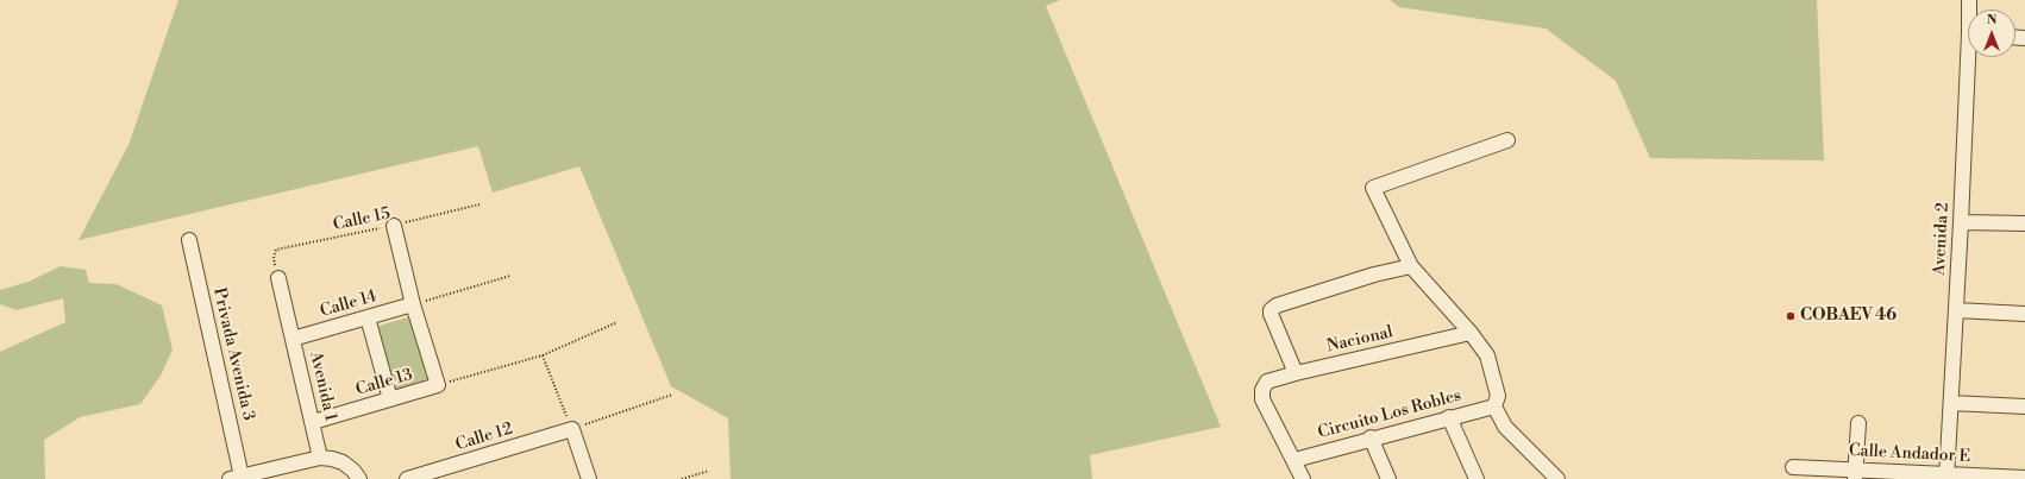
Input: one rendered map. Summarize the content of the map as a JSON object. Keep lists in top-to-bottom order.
{
  "streets": {
    "street": [
      "Avenida 2",
      "Calle 14",
      "Nacional",
      "Privada Avenida 3",
      "Calle 13",
      "Avenida 1",
      "Circuito Los Robles",
      "Calle 12",
      "Calle Andador E"
    ],
    "path": ["Calle 15"]
  },
  "crossings": [
    ["Calle 15", "Avenida 1"],
    ["Avenida 2", "Calle Andador E"],
    ["Calle 14", "Avenida 1"],
    ["Nacional", "Circuito Los Robles"],
    ["Privada Avenida 3", "Avenida 1"],
    ["Calle 13", "Avenida 1"]
  ],
  "places": ["COBAEV 46"],
  "north": "top"
}
